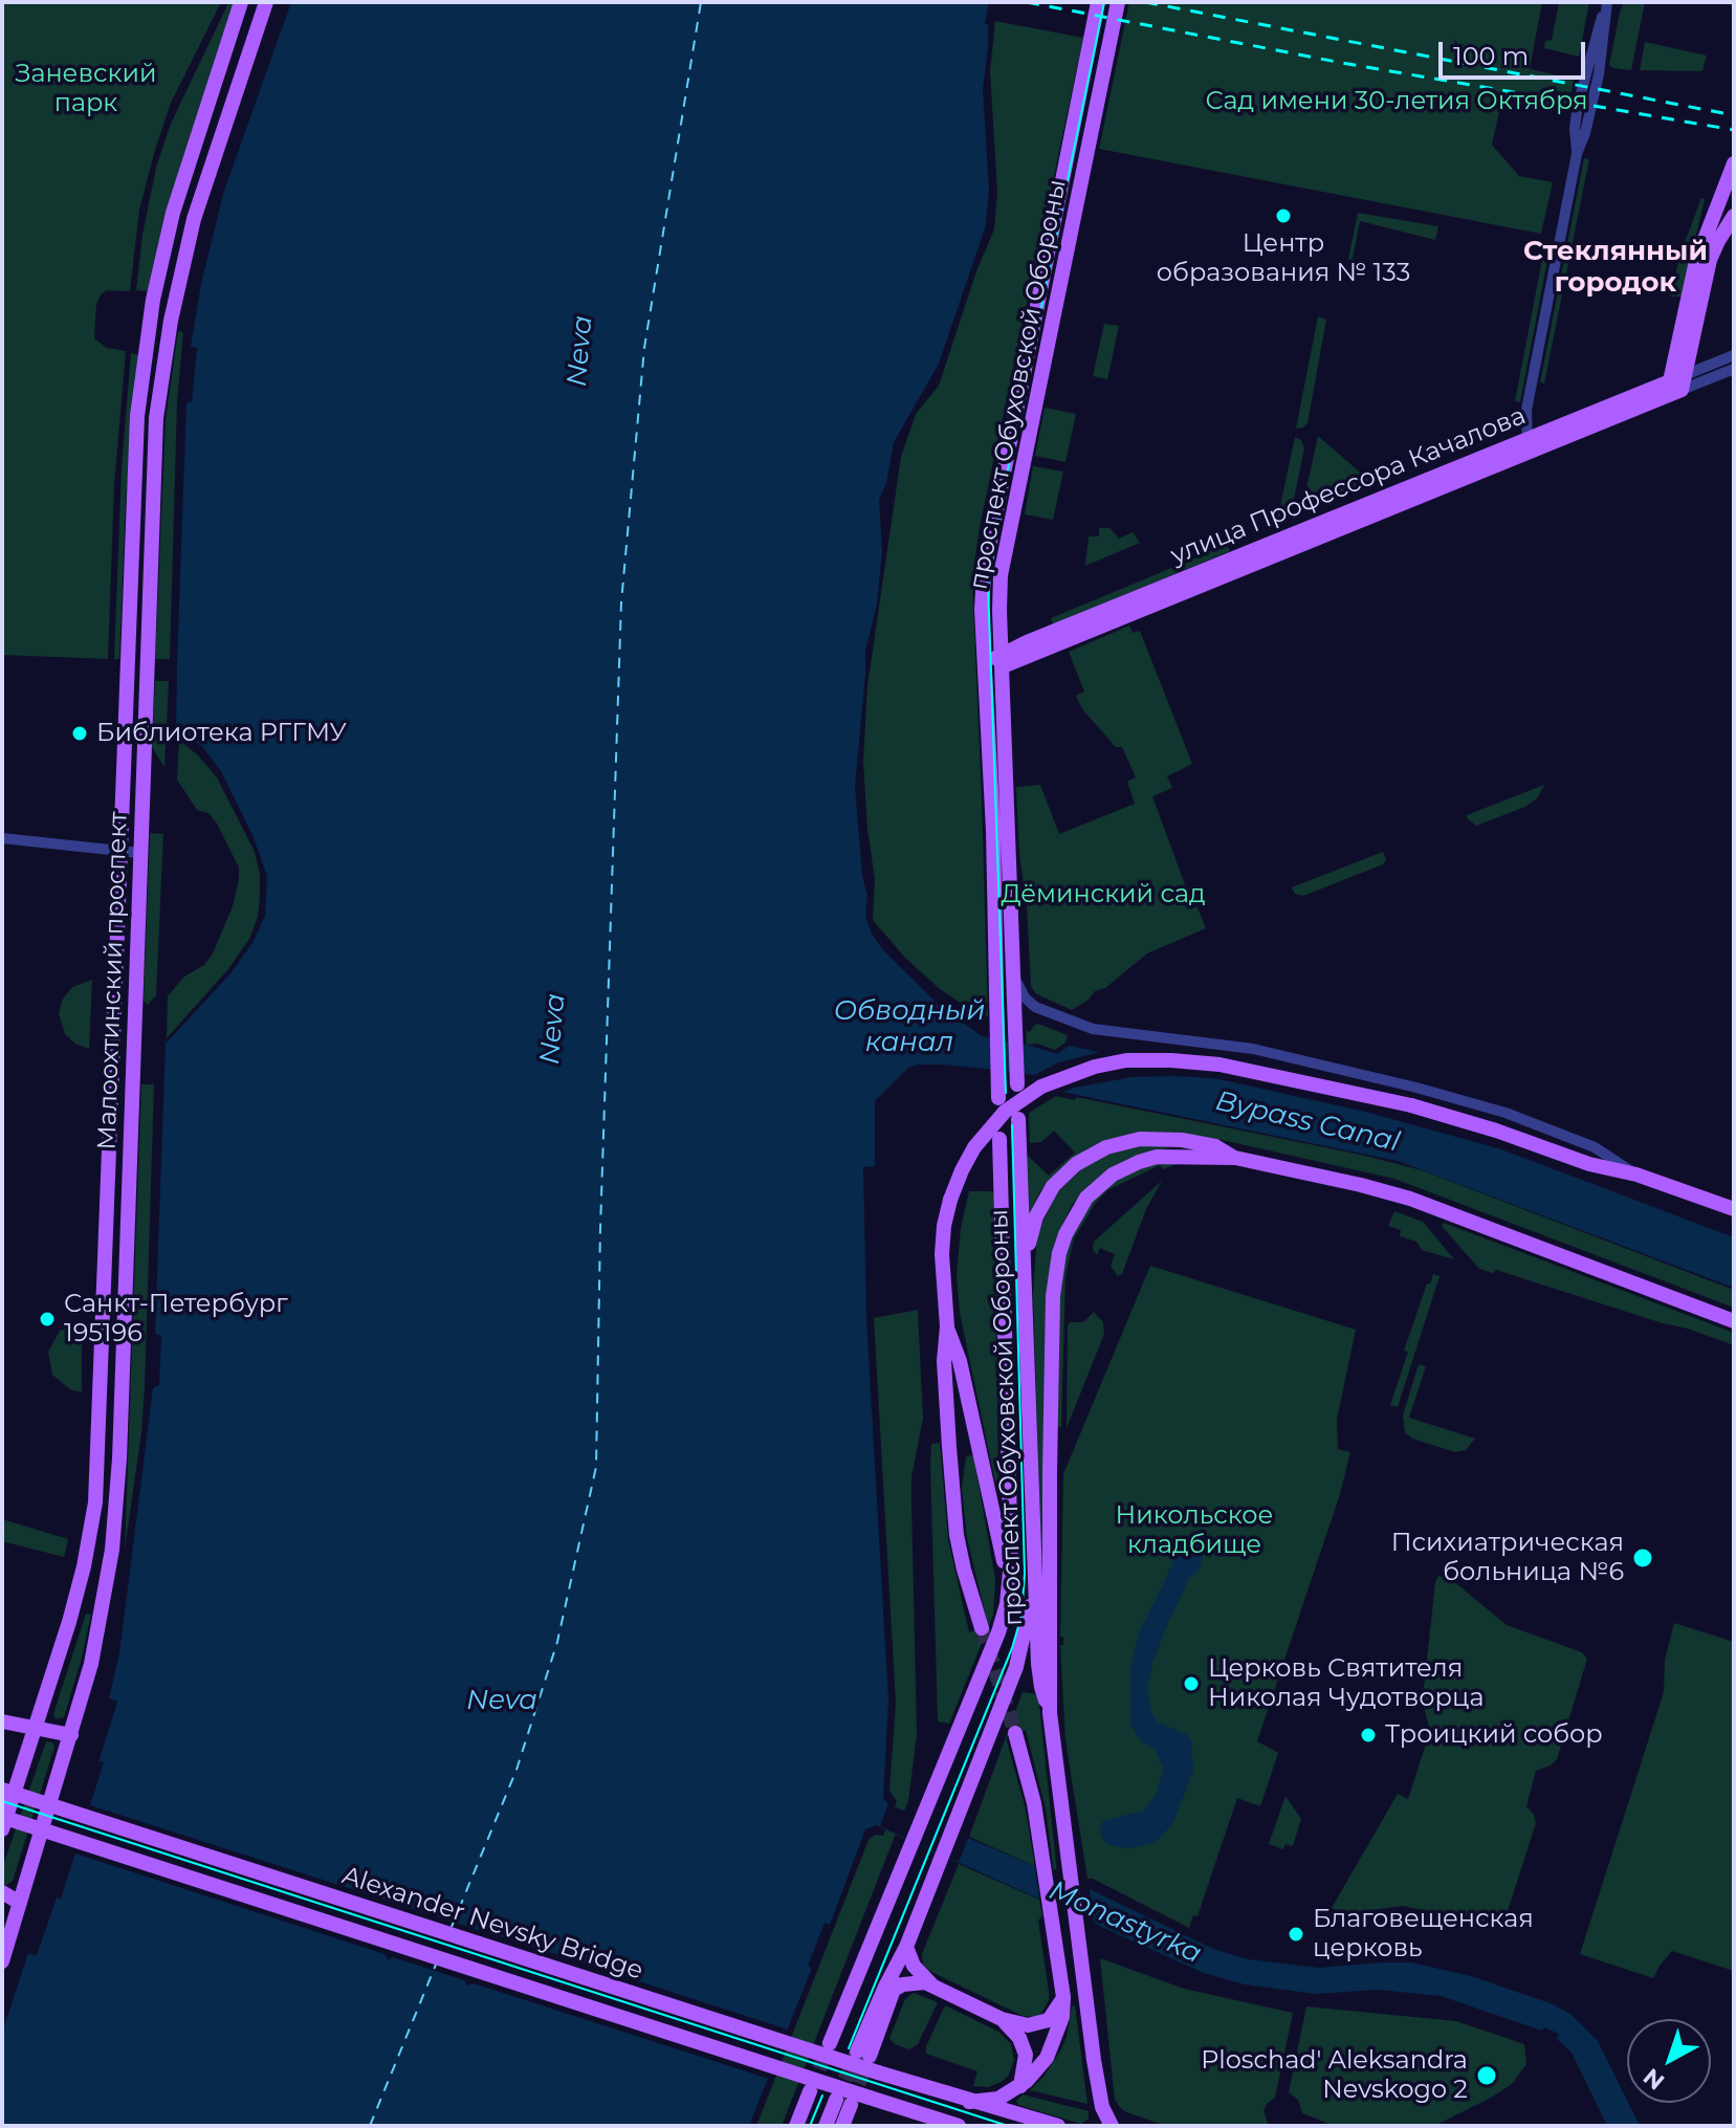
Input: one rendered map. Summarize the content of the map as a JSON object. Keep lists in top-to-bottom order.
{
  "streets": {
    "main road": [
      "проспект Обуховской Обороны",
      "улица Профессора Качалова",
      "Малоохтинский проспект",
      "Alexander Nevsky Bridge"
    ]
  },
  "crossings": [
    ["проспект Обуховской Обороны", "улица Профессора Качалова"]
  ],
  "districts": ["Стеклянный городок"],
  "water": [
    "Neva",
    "Обводный канал",
    "Bypass Canal",
    "Monastyrka"
  ],
  "parks": [
    "Заневский парк",
    "Сад имени 30-летия Октября",
    "Дёминский сад",
    "Никольское кладбище"
  ],
  "places": [
    "Центр образования № 133",
    "Библиотека РГГМУ",
    "Санкт-Петербург 195196",
    "Психиатрическая больница №6",
    "Церковь Святителя Николая Чудотворца",
    "Троицкий собор",
    "Благовещенская церковь",
    "Ploschad' Aleksandra Nevskogo 2"
  ],
  "scale_bar": "100 m",
  "north": "bottom left"
}
